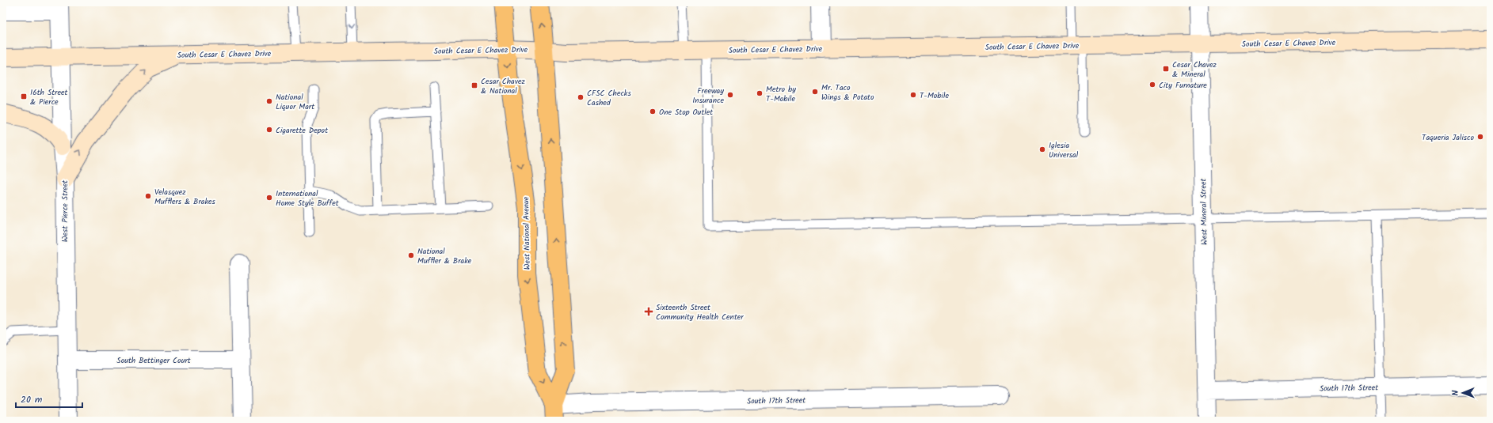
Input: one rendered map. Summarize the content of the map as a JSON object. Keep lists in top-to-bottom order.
{
  "streets": {
    "main road": ["South Cesar E Chavez Drive", "West National Avenue"],
    "street": [
      "West Pierce Street",
      "West Mineral Street",
      "South Bettinger Court",
      "South 17th Street"
    ]
  },
  "crossings": [
    ["South Cesar E Chavez Drive", "West Pierce Street"],
    ["South Cesar E Chavez Drive", "West Mineral Street"],
    ["South Cesar E Chavez Drive", "West National Avenue"],
    ["West Pierce Street", "South Bettinger Court"],
    ["West Mineral Street", "South 17th Street"],
    ["West National Avenue", "South 17th Street"]
  ],
  "places": {
    "transit": ["Cesar Chavez & Mineral", "Cesar Chavez & National", "16th Street & Pierce"],
    "other": [
      "City Furnature",
      "Mr. Taco Wings & Potato",
      "Metro by T-Mobile",
      "Freeway Insurance",
      "T-Mobile",
      "CFSC Checks Cashed",
      "National Liquor Mart",
      "One Stop Outlet",
      "Cigarette Depot",
      "Taqueria Jalisco",
      "Iglesia Universal",
      "Velasquez Mufflers & Brakes",
      "International Home Style Buffet",
      "National Muffler & Brake"
    ],
    "health": ["Sixteenth Street Community Health Center"]
  },
  "scale_bar": "20 m",
  "north": "left"
}
